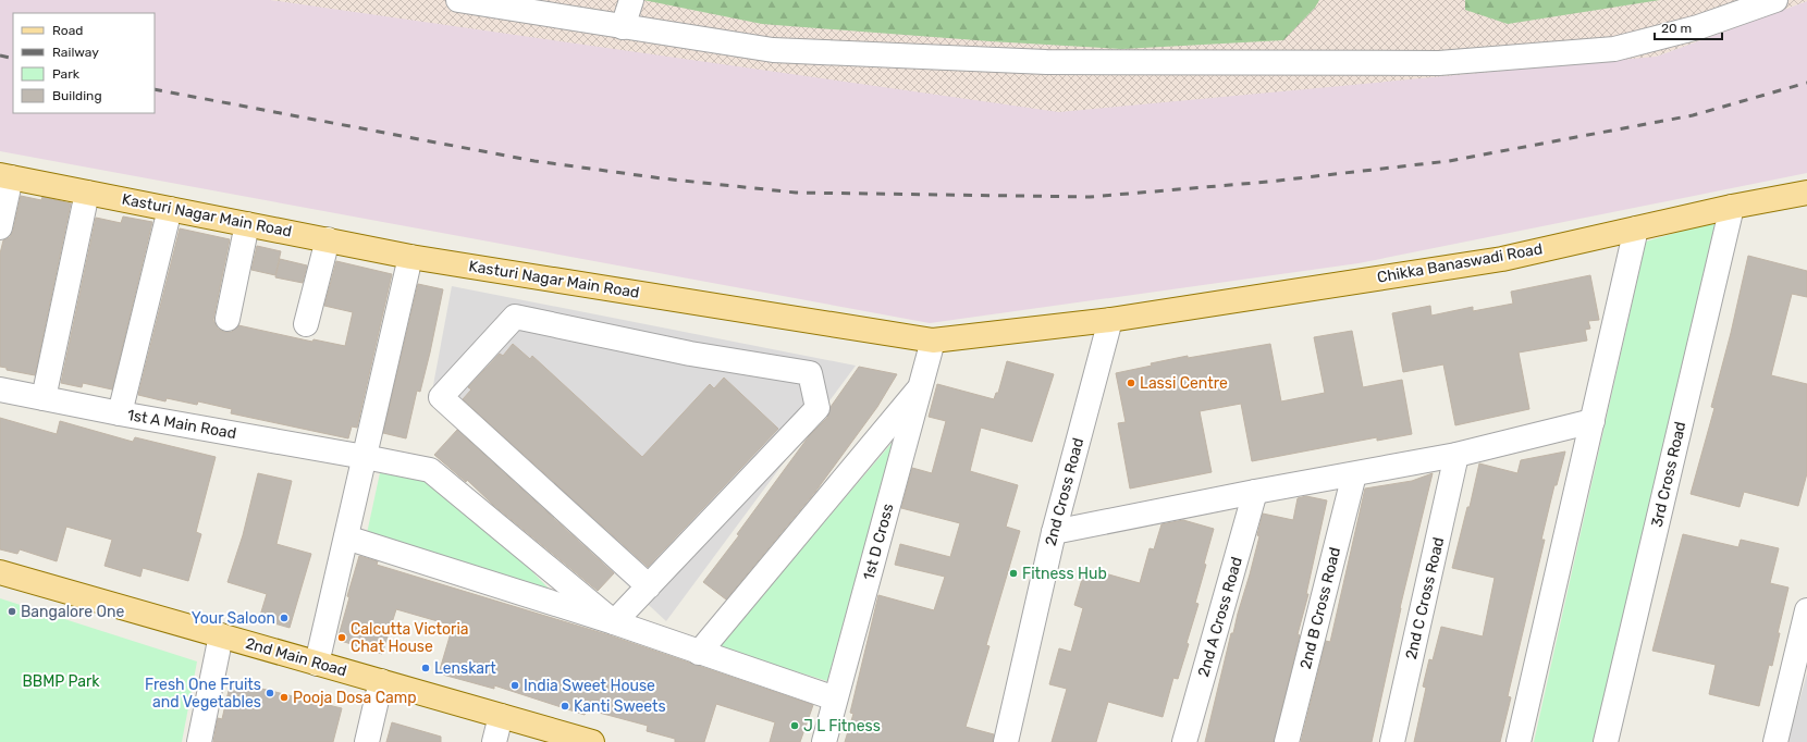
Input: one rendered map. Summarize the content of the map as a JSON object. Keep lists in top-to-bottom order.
{
  "streets": {
    "main road": ["Kasturi Nagar Main Road", "Chikka Banaswadi Road", "2nd Main Road"],
    "street": [
      "1st A Main Road",
      "3rd Cross Road",
      "2nd Cross Road",
      "1st D Cross",
      "2nd C Cross Road",
      "2nd B Cross Road",
      "2nd A Cross Road"
    ]
  },
  "crossings": [
    ["Kasturi Nagar Main Road", "Chikka Banaswadi Road"],
    ["Kasturi Nagar Main Road", "2nd Cross Road"],
    ["Kasturi Nagar Main Road", "1st D Cross"],
    ["Chikka Banaswadi Road", "3rd Cross Road"],
    ["Chikka Banaswadi Road", "2nd Cross Road"]
  ],
  "parks": ["BBMP Park"],
  "places": [
    "Lassi Centre",
    "Fitness Hub",
    "Bangalore One",
    "Your Saloon",
    "Calcutta Victoria Chat House",
    "Lenskart",
    "India Sweet House",
    "Fresh One Fruits and Vegetables",
    "Pooja Dosa Camp",
    "Kanti Sweets",
    "J L Fitness"
  ],
  "legend": [
    "Road",
    "Railway",
    "Park",
    "Building"
  ],
  "scale_bar": "20 m"
}
